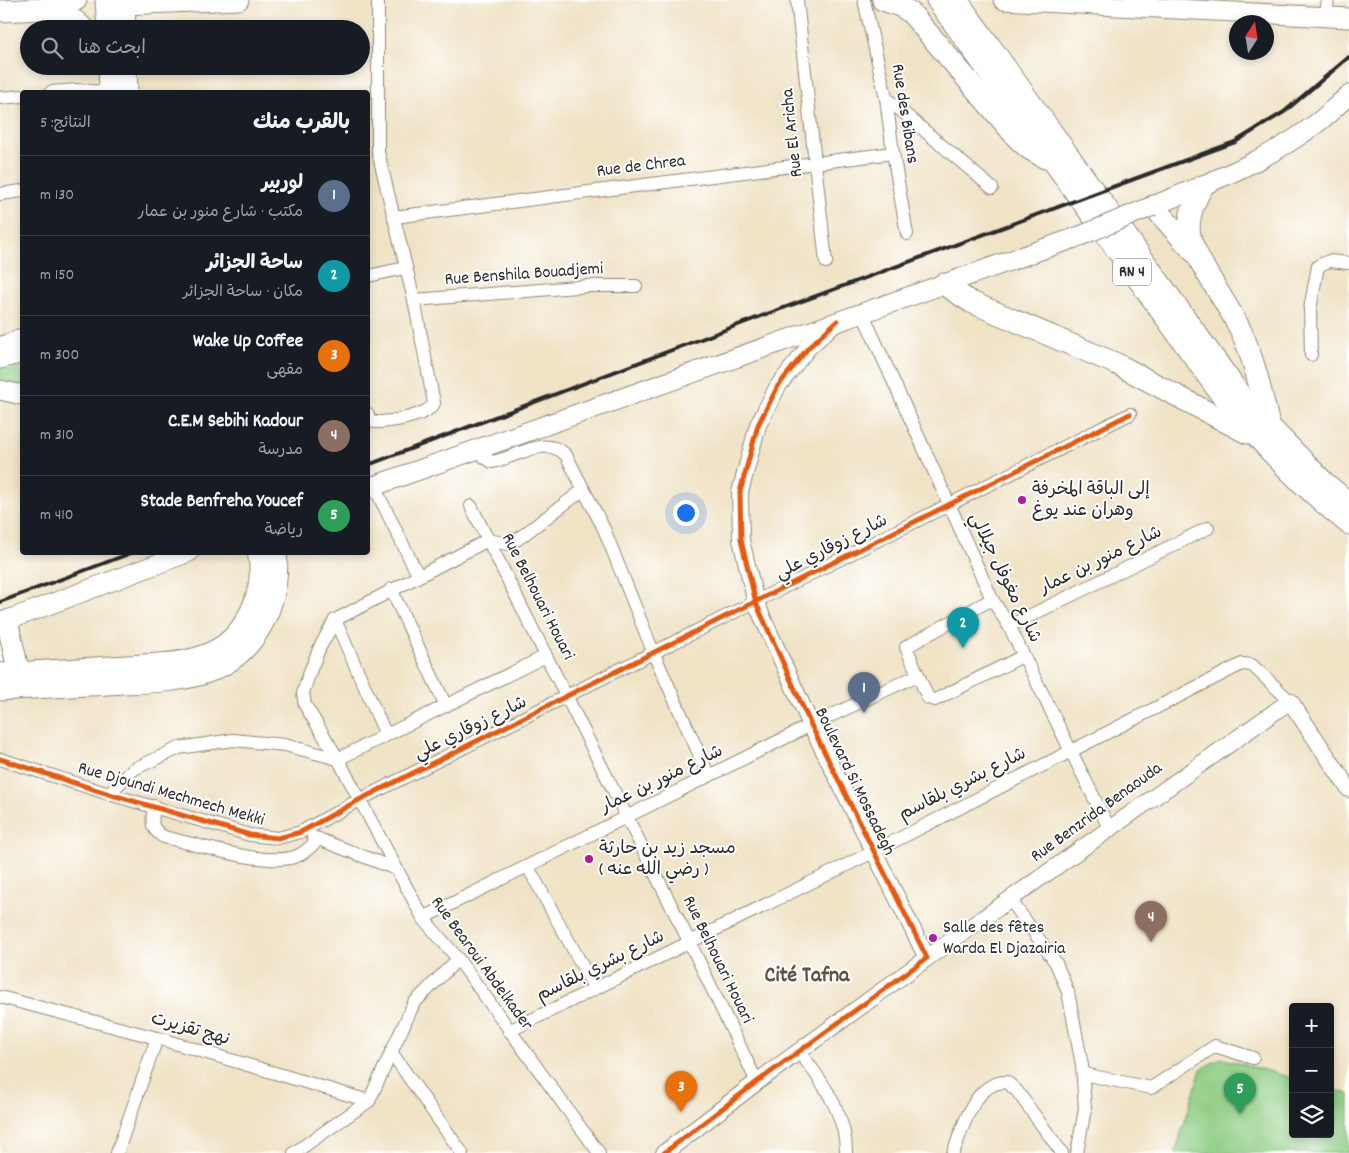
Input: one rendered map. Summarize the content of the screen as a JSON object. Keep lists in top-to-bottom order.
{
  "streets": {
    "main road": ["RN 4"],
    "street": [
      "Rue des Bibans",
      "Rue El Aricha",
      "Rue de Chrea",
      "Rue Benshila Bouadjemi",
      "شارع زوقاري علي",
      "شارع منور بن عمار",
      "شارع مغوفل جيلالي",
      "Rue Belhouari Houari",
      "Boulevard Si Mossadegh",
      "شارع بشري بلقاسم",
      "Rue Djoundi Mechmech Mekki",
      "Rue Benzrida Benaouda",
      "Rue Bearoui Abdelkader",
      "نهج تقزيرت"
    ]
  },
  "crossings": [
    ["Rue des Bibans", "Rue de Chrea"],
    ["Rue El Aricha", "Rue de Chrea"],
    ["شارع زوقاري علي", "شارع مغوفل جيلالي"],
    ["شارع زوقاري علي", "Rue Belhouari Houari"],
    ["شارع زوقاري علي", "Boulevard Si Mossadegh"],
    ["شارع زوقاري علي", "Rue Djoundi Mechmech Mekki"],
    ["شارع زوقاري علي", "Rue Bearoui Abdelkader"],
    ["شارع منور بن عمار", "شارع مغوفل جيلالي"],
    ["شارع منور بن عمار", "Rue Belhouari Houari"],
    ["شارع منور بن عمار", "Boulevard Si Mossadegh"],
    ["شارع منور بن عمار", "Rue Bearoui Abdelkader"],
    ["شارع مغوفل جيلالي", "شارع بشري بلقاسم"],
    ["شارع مغوفل جيلالي", "Rue Benzrida Benaouda"],
    ["Rue Belhouari Houari", "شارع بشري بلقاسم"],
    ["Boulevard Si Mossadegh", "شارع بشري بلقاسم"],
    ["Boulevard Si Mossadegh", "Rue Benzrida Benaouda"],
    ["شارع بشري بلقاسم", "Rue Benzrida Benaouda"],
    ["شارع بشري بلقاسم", "Rue Bearoui Abdelkader"],
    ["Rue Djoundi Mechmech Mekki", "Rue Bearoui Abdelkader"]
  ],
  "districts": ["Cité Tafna"],
  "places": ["إلى الباقة المخرفة وهران عند يوغ", "مسجد زيد بن حارثة ( رضي الله عنه )", "Salle des fêtes Warda El Djazairia"],
  "north": "top",
  "page": {
    "search": "ابحث هنا",
    "heading": ["بالقرب منك", "النتائج: 5"],
    "list": [
      {
        "mark": "1",
        "name": "لوربير",
        "note": "مكتب · شارع منور بن عمار",
        "value": "130 m"
      },
      {
        "mark": "2",
        "name": "ساحة الجزائر",
        "note": "مكان · ساحة الجزائر",
        "value": "150 m"
      },
      {
        "mark": "3",
        "name": "Wake Up Coffee",
        "note": "مقهى",
        "value": "300 m"
      },
      {
        "mark": "4",
        "name": "C.E.M Sebihi Kadour",
        "note": "مدرسة",
        "value": "310 m"
      },
      {
        "mark": "5",
        "name": "Stade Benfreha Youcef",
        "note": "رياضة",
        "value": "410 m"
      }
    ],
    "pins": [
      "2",
      "1",
      "4",
      "3",
      "5"
    ],
    "map_buttons": ["+", "−"]
  }
}
